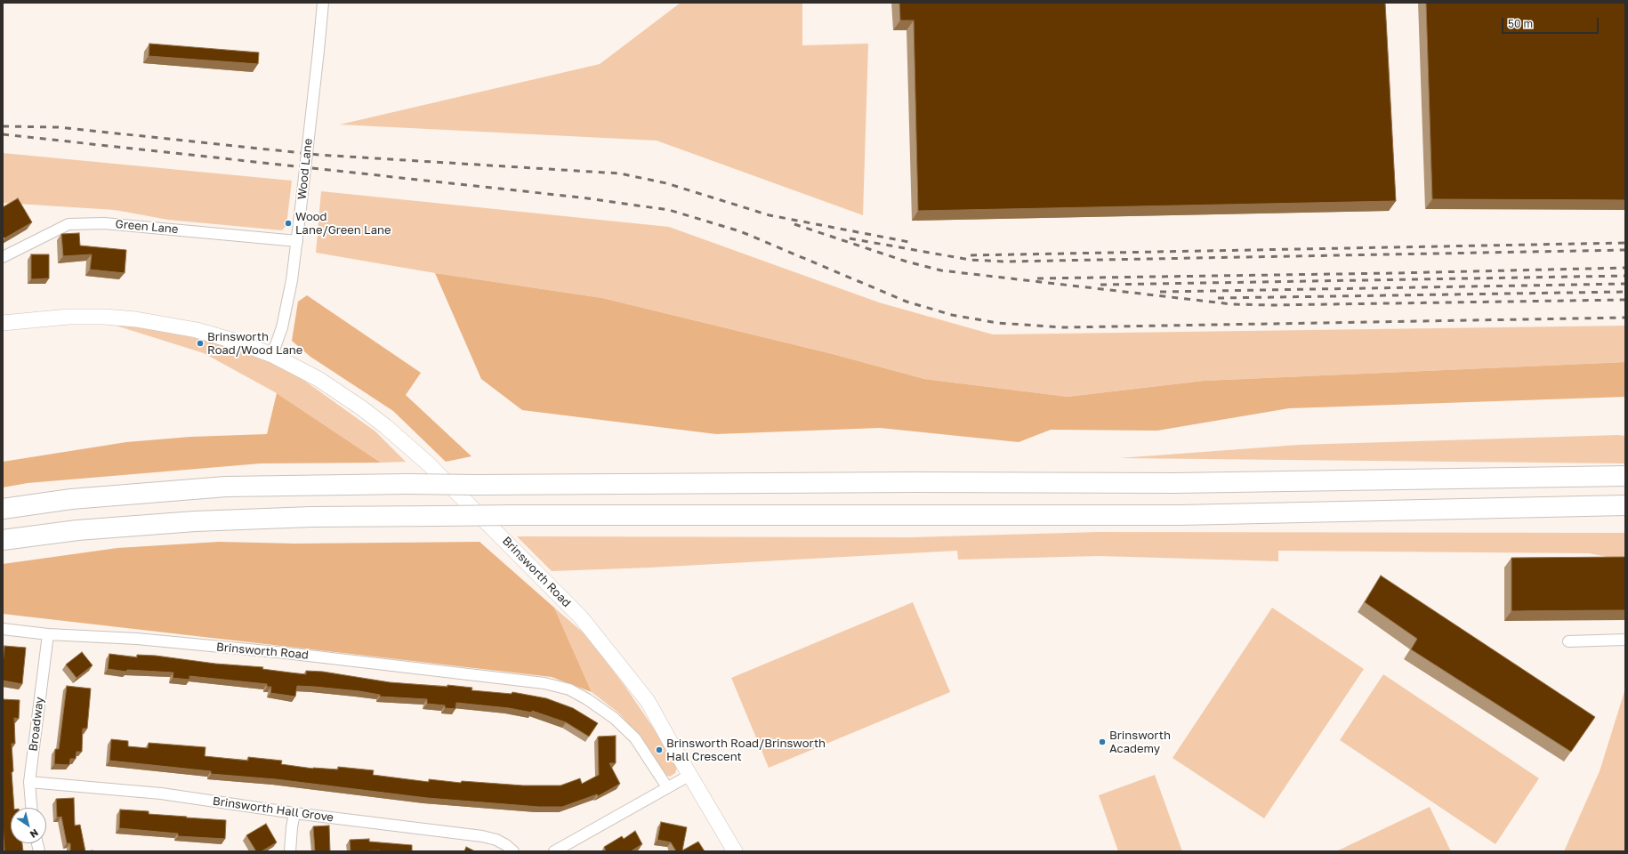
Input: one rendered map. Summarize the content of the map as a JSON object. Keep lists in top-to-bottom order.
{
  "streets": {
    "main road": ["Brinsworth Road"],
    "street": [
      "Wood Lane",
      "Green Lane",
      "Broadway",
      "Brinsworth Hall Grove"
    ]
  },
  "crossings": [
    ["Wood Lane", "Green Lane"],
    ["Wood Lane", "Brinsworth Road"],
    ["Brinsworth Road", "Broadway"],
    ["Broadway", "Brinsworth Hall Grove"]
  ],
  "places": [
    "Wood Lane/Green Lane",
    "Brinsworth Road/Wood Lane",
    "Brinsworth Academy",
    "Brinsworth Road/Brinsworth Hall Crescent"
  ],
  "scale_bar": "50 m",
  "north": "bottom right"
}
